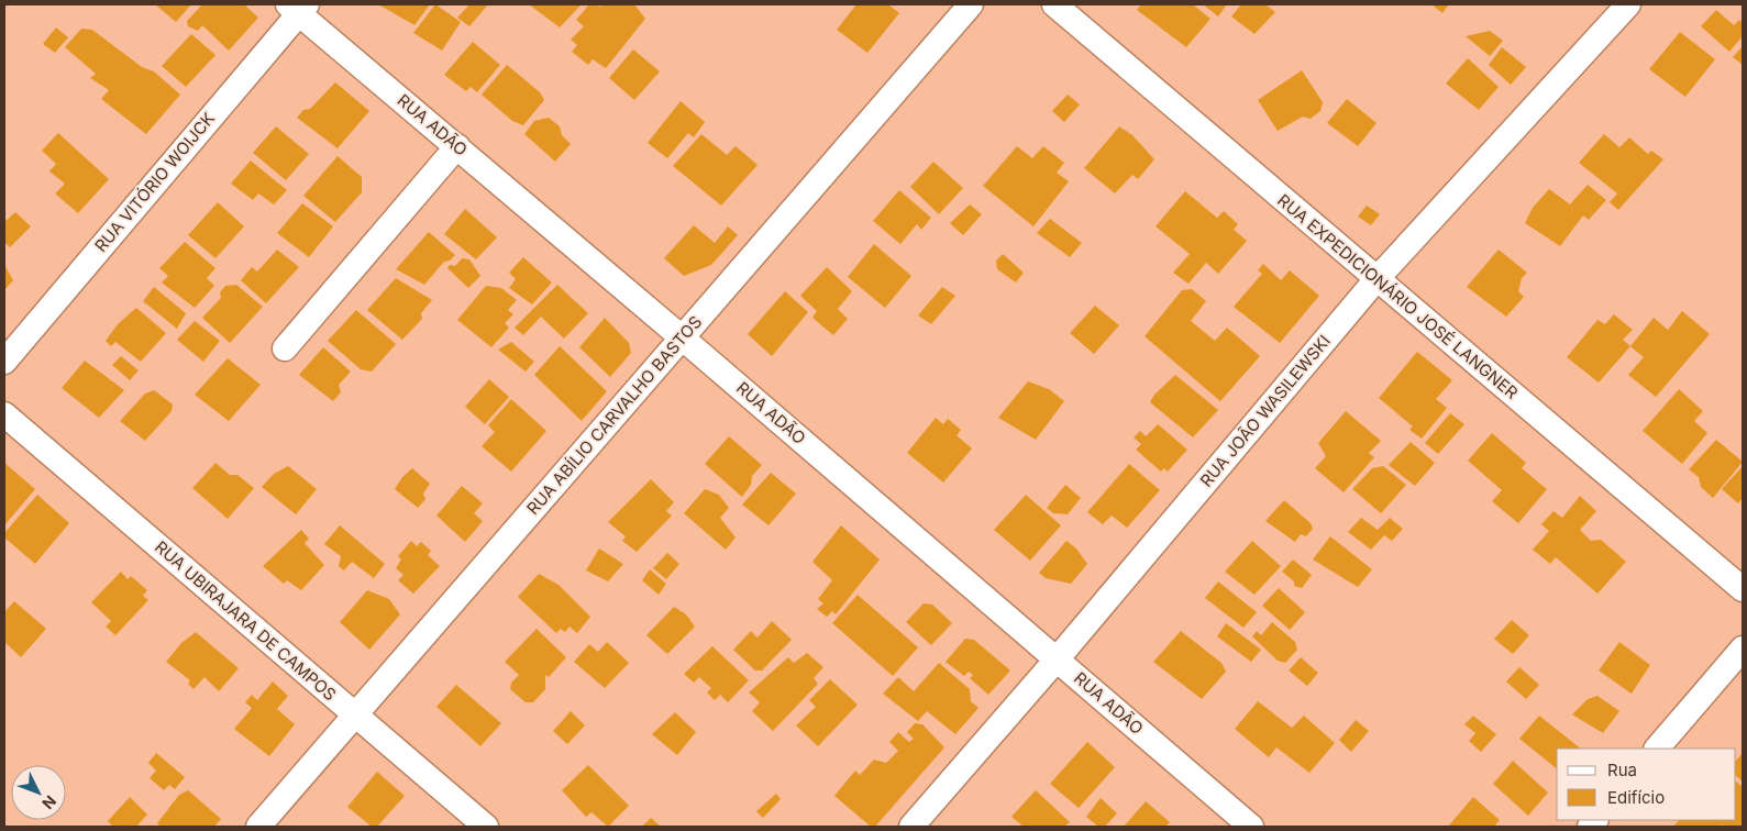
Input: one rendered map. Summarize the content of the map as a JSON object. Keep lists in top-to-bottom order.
{
  "streets": {
    "street": [
      "RUA ADÃO",
      "RUA VITÓRIO WOIJCK",
      "RUA EXPEDICIONÁRIO JOSÉ LANGNER",
      "RUA JOÃO WASILEWSKI",
      "RUA ABÍLIO CARVALHO BASTOS",
      "RUA UBIRAJARA DE CAMPOS"
    ]
  },
  "crossings": [
    ["RUA ADÃO", "RUA VITÓRIO WOIJCK"],
    ["RUA ADÃO", "RUA JOÃO WASILEWSKI"],
    ["RUA ADÃO", "RUA ABÍLIO CARVALHO BASTOS"],
    ["RUA EXPEDICIONÁRIO JOSÉ LANGNER", "RUA JOÃO WASILEWSKI"],
    ["RUA ABÍLIO CARVALHO BASTOS", "RUA UBIRAJARA DE CAMPOS"]
  ],
  "legend": ["Rua", "Edifício"],
  "north": "bottom right"
}
